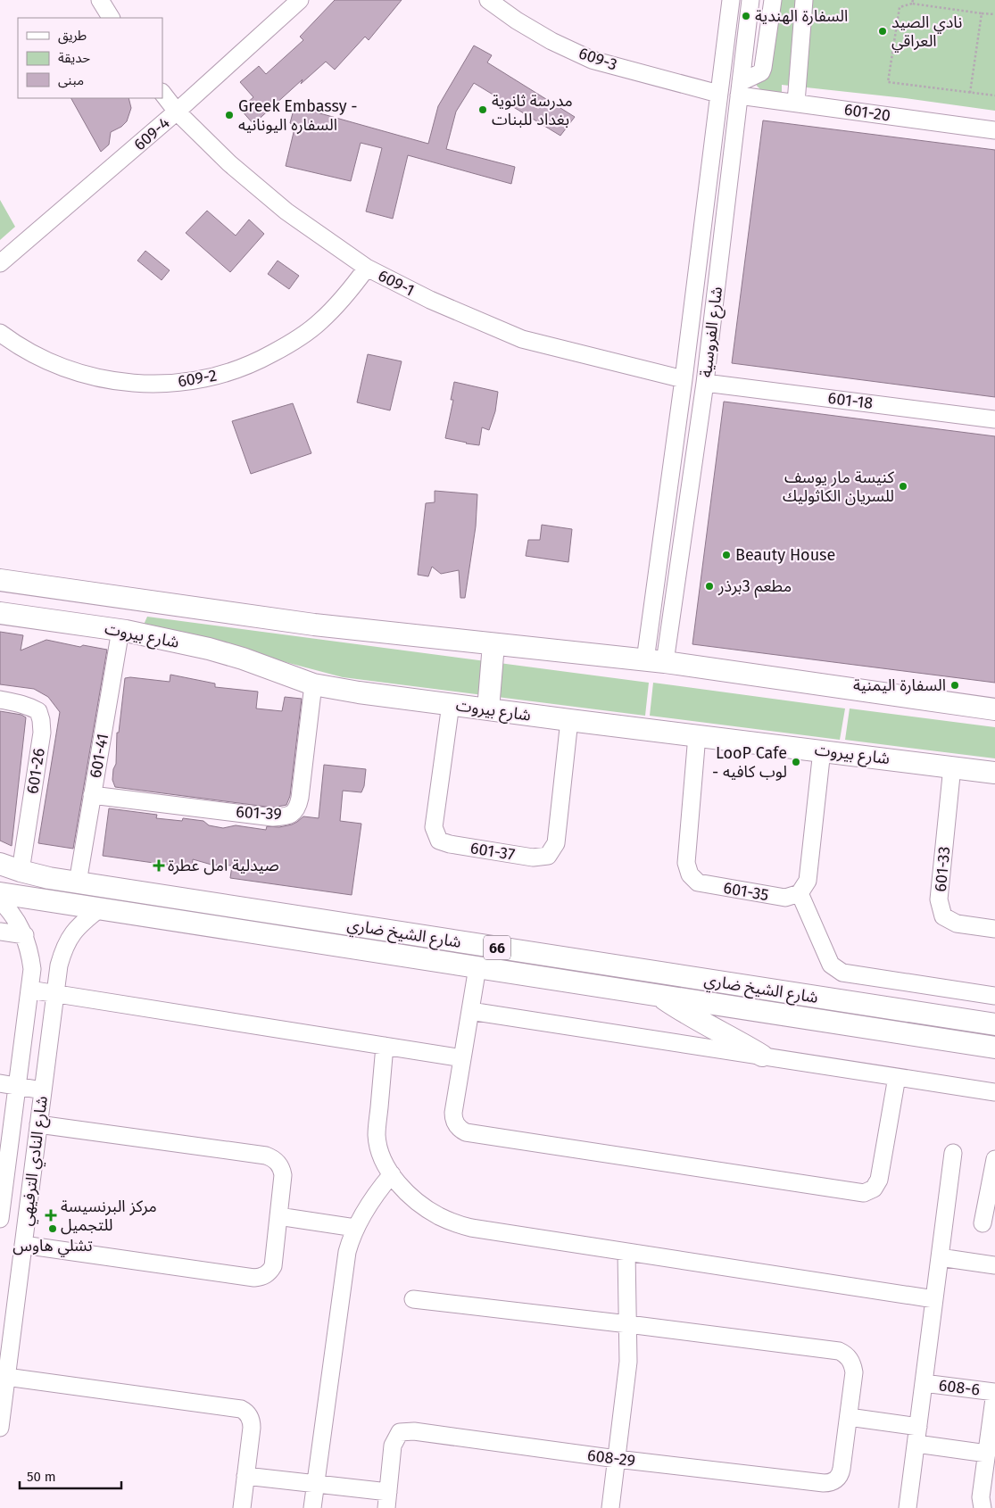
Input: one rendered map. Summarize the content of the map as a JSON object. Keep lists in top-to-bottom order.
{
  "streets": {
    "main road": ["شارع بيروت", "شارع الشيخ ضاري", "66"],
    "street": [
      "609-3",
      "601-20",
      "609-4",
      "609-1",
      "شارع الفروسية",
      "609-2",
      "601-18",
      "601-41",
      "601-26",
      "601-39",
      "601-37",
      "601-33",
      "601-35",
      "شارع النادي الترفيهي",
      "608-6",
      "608-29"
    ]
  },
  "crossings": [
    ["609-3", "شارع الفروسية"],
    ["601-20", "شارع الفروسية"],
    ["609-4", "609-1"],
    ["609-1", "شارع الفروسية"],
    ["609-1", "609-2"],
    ["شارع الفروسية", "601-18"],
    ["شارع بيروت", "601-41"],
    ["شارع بيروت", "601-39"],
    ["شارع بيروت", "601-37"],
    ["شارع بيروت", "601-33"],
    ["شارع بيروت", "601-35"],
    ["601-41", "601-39"],
    ["601-41", "شارع الشيخ ضاري"],
    ["601-26", "شارع الشيخ ضاري"],
    ["شارع الشيخ ضاري", "شارع النادي الترفيهي"]
  ],
  "places": {
    "other": [
      "السفارة الهندية",
      "نادي الصيد العراقي",
      "مدرسة ثانوية بغداد للبنات",
      "Greek Embassy - السفاره اليونانيه",
      "كنيسة مار يوسف للسريان الكاثوليك",
      "Beauty House",
      "مطعم 3برذر",
      "السفارة اليمنية",
      "LooP Cafe - لوب كافيه",
      "تشلي هاوس"
    ],
    "health": ["صيدلية امل عطرة", "مركز البرنسيسة للتجميل"]
  },
  "legend": ["طريق", "حديقة", "مبنى"],
  "scale_bar": "50 m"
}
